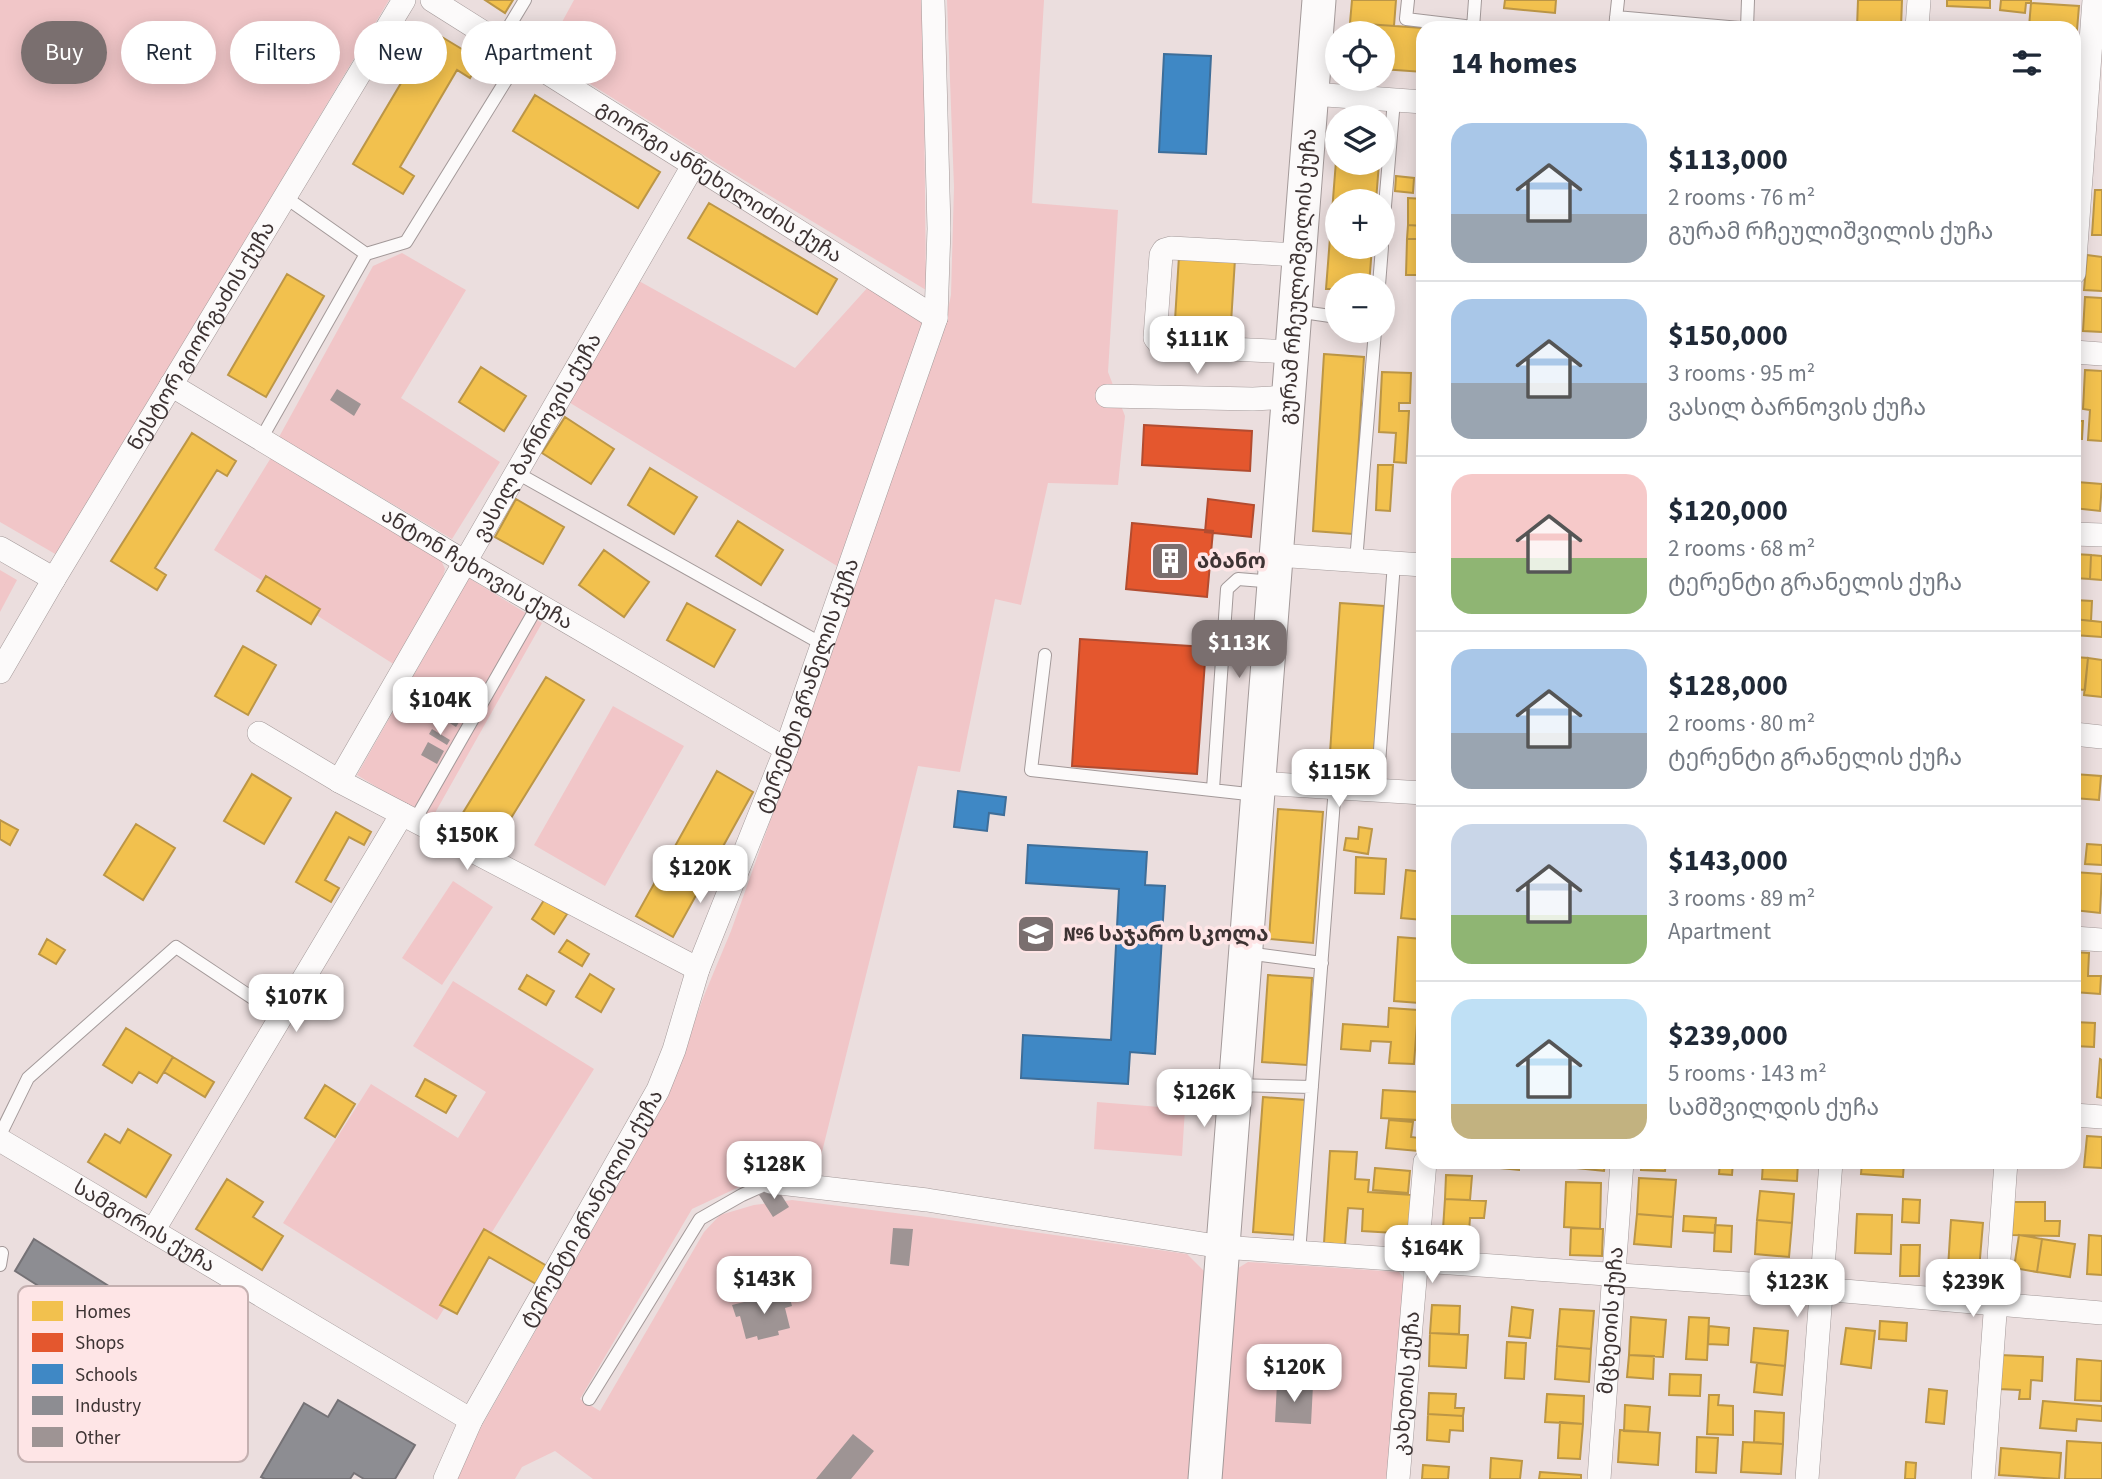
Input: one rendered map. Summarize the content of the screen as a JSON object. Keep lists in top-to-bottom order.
{
  "streets": {
    "street": [
      "გიორგი ანწეხელიძის ქუჩა",
      "გურამ რჩეულიშვილის ქუჩა",
      "ნესტორ გიორგაძის ქუჩა",
      "ვასილ ბარნოვის ქუჩა",
      "ანტონ ჩეხოვის ქუჩა",
      "ტერენტი გრანელის ქუჩა",
      "სამგორის ქუჩა",
      "მცხეთის ქუჩა",
      "კახეთის ქუჩა"
    ]
  },
  "crossings": [
    ["გიორგი ანწეხელიძის ქუჩა", "ვასილ ბარნოვის ქუჩა"],
    ["გიორგი ანწეხელიძის ქუჩა", "ტერენტი გრანელის ქუჩა"],
    ["ნესტორ გიორგაძის ქუჩა", "ანტონ ჩეხოვის ქუჩა"],
    ["ვასილ ბარნოვის ქუჩა", "ანტონ ჩეხოვის ქუჩა"],
    ["ანტონ ჩეხოვის ქუჩა", "ტერენტი გრანელის ქუჩა"],
    ["ტერენტი გრანელის ქუჩა", "სამგორის ქუჩა"]
  ],
  "places": {
    "building": ["აბანო"],
    "school or university": ["№6 საჯარო სკოლა"]
  },
  "legend": [
    "Homes",
    "Shops",
    "Schools",
    "Industry",
    "Other"
  ],
  "page": {
    "map_buttons": ["+", "−"],
    "chip": [
      "Buy",
      "Rent",
      "Filters",
      "New",
      "Apartment"
    ],
    "heading": "14 homes",
    "list": [
      {
        "name": "$113,000",
        "note": "2 rooms · 76 m² · გურამ რჩეულიშვილის ქუჩა"
      },
      {
        "name": "$150,000",
        "note": "3 rooms · 95 m² · ვასილ ბარნოვის ქუჩა"
      },
      {
        "name": "$120,000",
        "note": "2 rooms · 68 m² · ტერენტი გრანელის ქუჩა"
      },
      {
        "name": "$128,000",
        "note": "2 rooms · 80 m² · ტერენტი გრანელის ქუჩა"
      },
      {
        "name": "$143,000",
        "note": "3 rooms · 89 m² · Apartment"
      },
      {
        "name": "$239,000",
        "note": "5 rooms · 143 m² · სამშვილდის ქუჩა"
      }
    ],
    "price": [
      "$111K",
      "$113K",
      "$104K",
      "$115K",
      "$150K",
      "$120K",
      "$107K",
      "$126K",
      "$128K",
      "$164K",
      "$143K",
      "$123K",
      "$239K",
      "$120K"
    ]
  }
}
